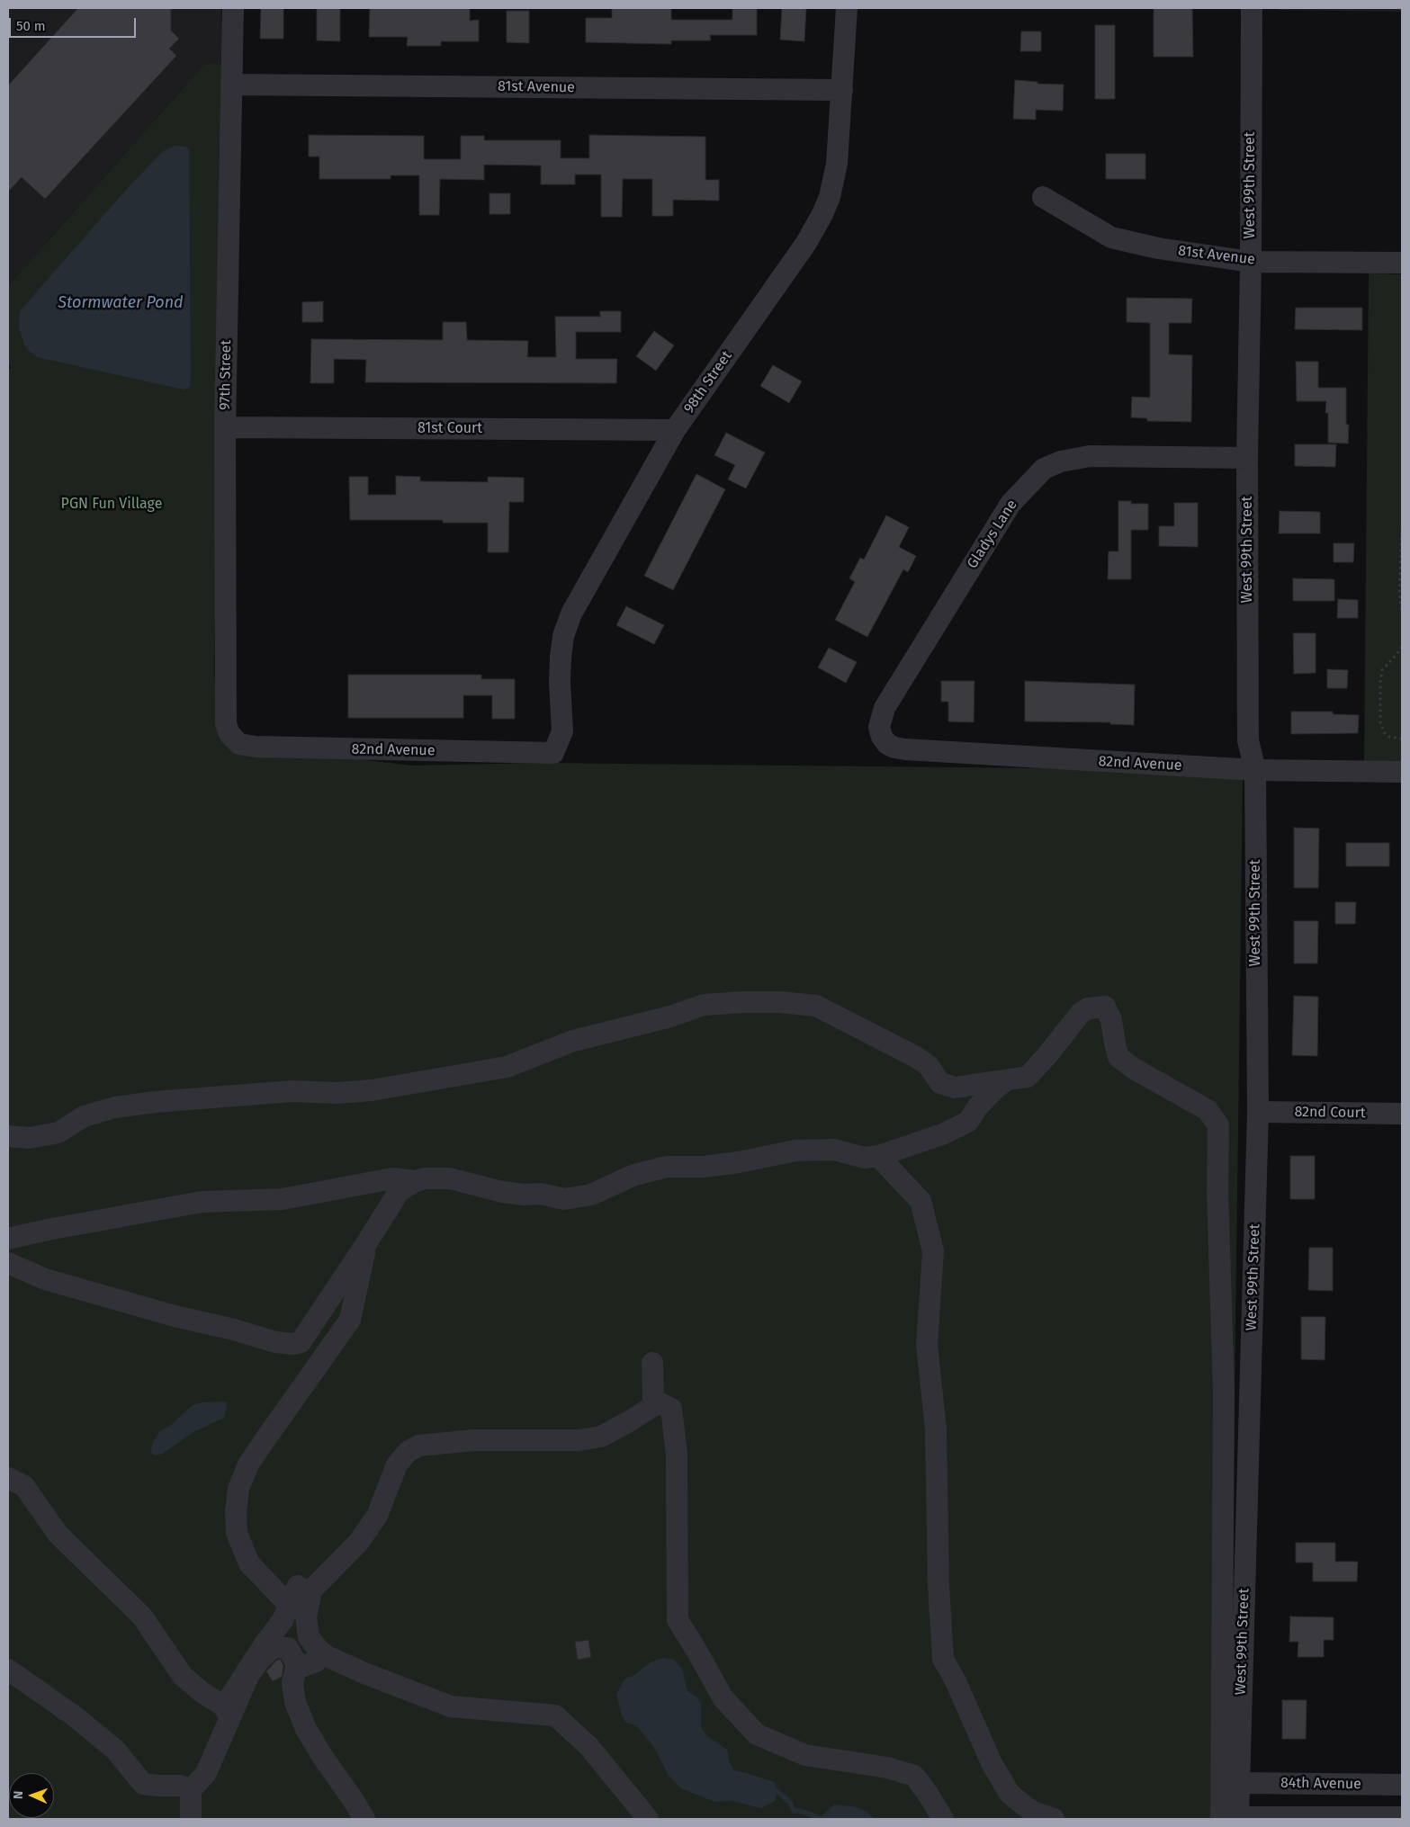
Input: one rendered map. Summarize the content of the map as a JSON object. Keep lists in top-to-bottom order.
{
  "streets": {
    "street": [
      "81st Avenue",
      "West 99th Street",
      "97th Street",
      "98th Street",
      "81st Court",
      "Gladys Lane",
      "82nd Avenue",
      "82nd Court",
      "84th Avenue"
    ]
  },
  "crossings": [
    ["81st Avenue", "West 99th Street"],
    ["81st Avenue", "97th Street"],
    ["81st Avenue", "98th Street"],
    ["West 99th Street", "Gladys Lane"],
    ["West 99th Street", "82nd Avenue"],
    ["West 99th Street", "82nd Court"],
    ["West 99th Street", "84th Avenue"],
    ["97th Street", "81st Court"],
    ["97th Street", "82nd Avenue"],
    ["98th Street", "81st Court"],
    ["98th Street", "82nd Avenue"],
    ["Gladys Lane", "82nd Avenue"]
  ],
  "water": ["Stormwater Pond"],
  "parks": ["PGN Fun Village"],
  "scale_bar": "50 m",
  "north": "left"
}
